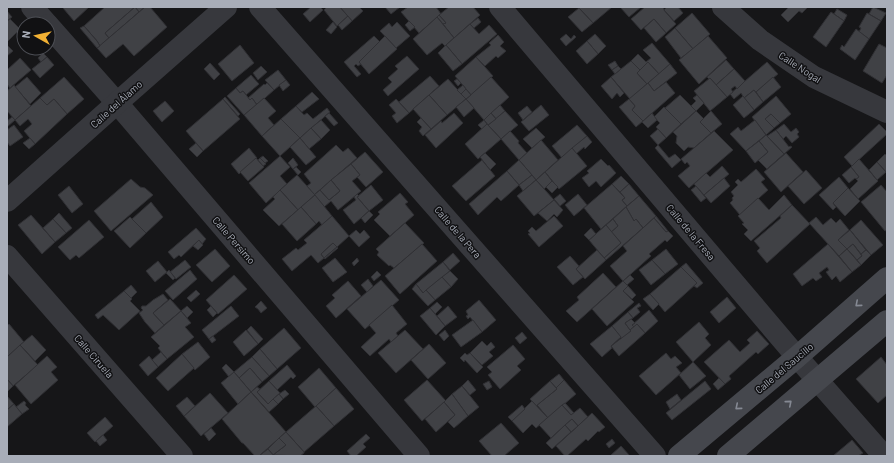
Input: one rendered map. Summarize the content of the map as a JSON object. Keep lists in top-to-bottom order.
{
  "streets": {
    "street": [
      "Calle Nogal",
      "Calle del Álamo",
      "Calle de la Pera",
      "Calle de la Fresa",
      "Calle Persimo",
      "Calle Ciruela",
      "Calle del Saucillo"
    ]
  },
  "crossings": [
    ["Calle del Álamo", "Calle Persimo"],
    ["Calle de la Fresa", "Calle del Saucillo"]
  ],
  "north": "left"
}
